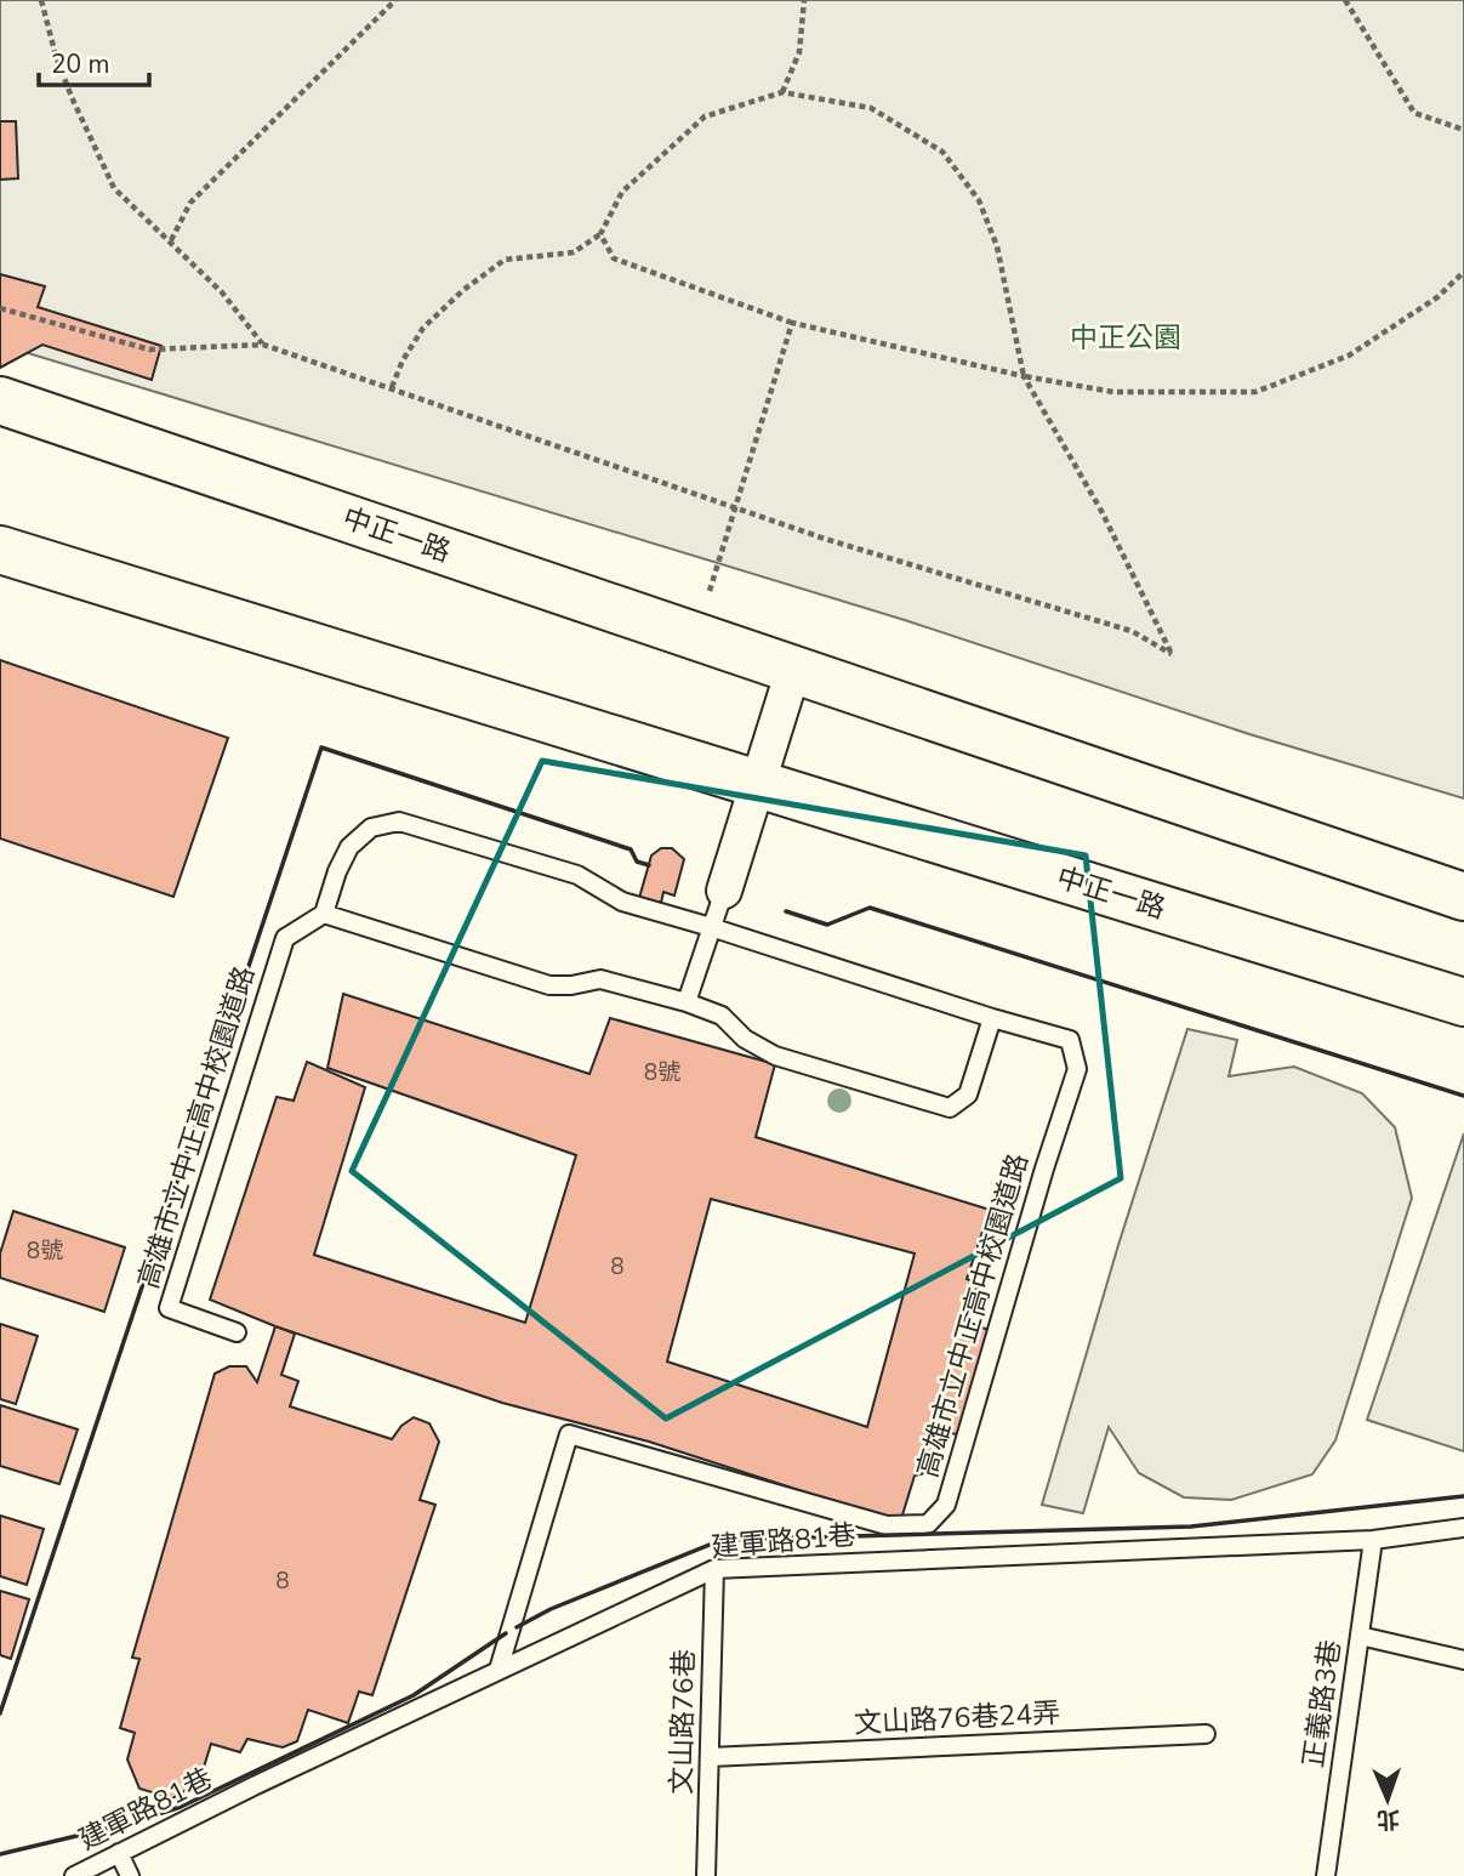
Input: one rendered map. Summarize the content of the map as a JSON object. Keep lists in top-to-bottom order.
{
  "streets": {
    "street": ["中正一路"],
    "lane": [
      "高雄市立中正高中校園道路",
      "建軍路81巷",
      "正義路3巷",
      "文山路76巷24弄",
      "文山路76巷"
    ]
  },
  "crossings": [
    ["高雄市立中正高中校園道路", "建軍路81巷"],
    ["建軍路81巷", "正義路3巷"],
    ["建軍路81巷", "文山路76巷"],
    ["文山路76巷24弄", "文山路76巷"]
  ],
  "parks": ["中正公園"],
  "house_numbers": [
    "8號",
    "8號",
    "8",
    "8"
  ],
  "scale_bar": "20 m",
  "north": "bottom"
}
